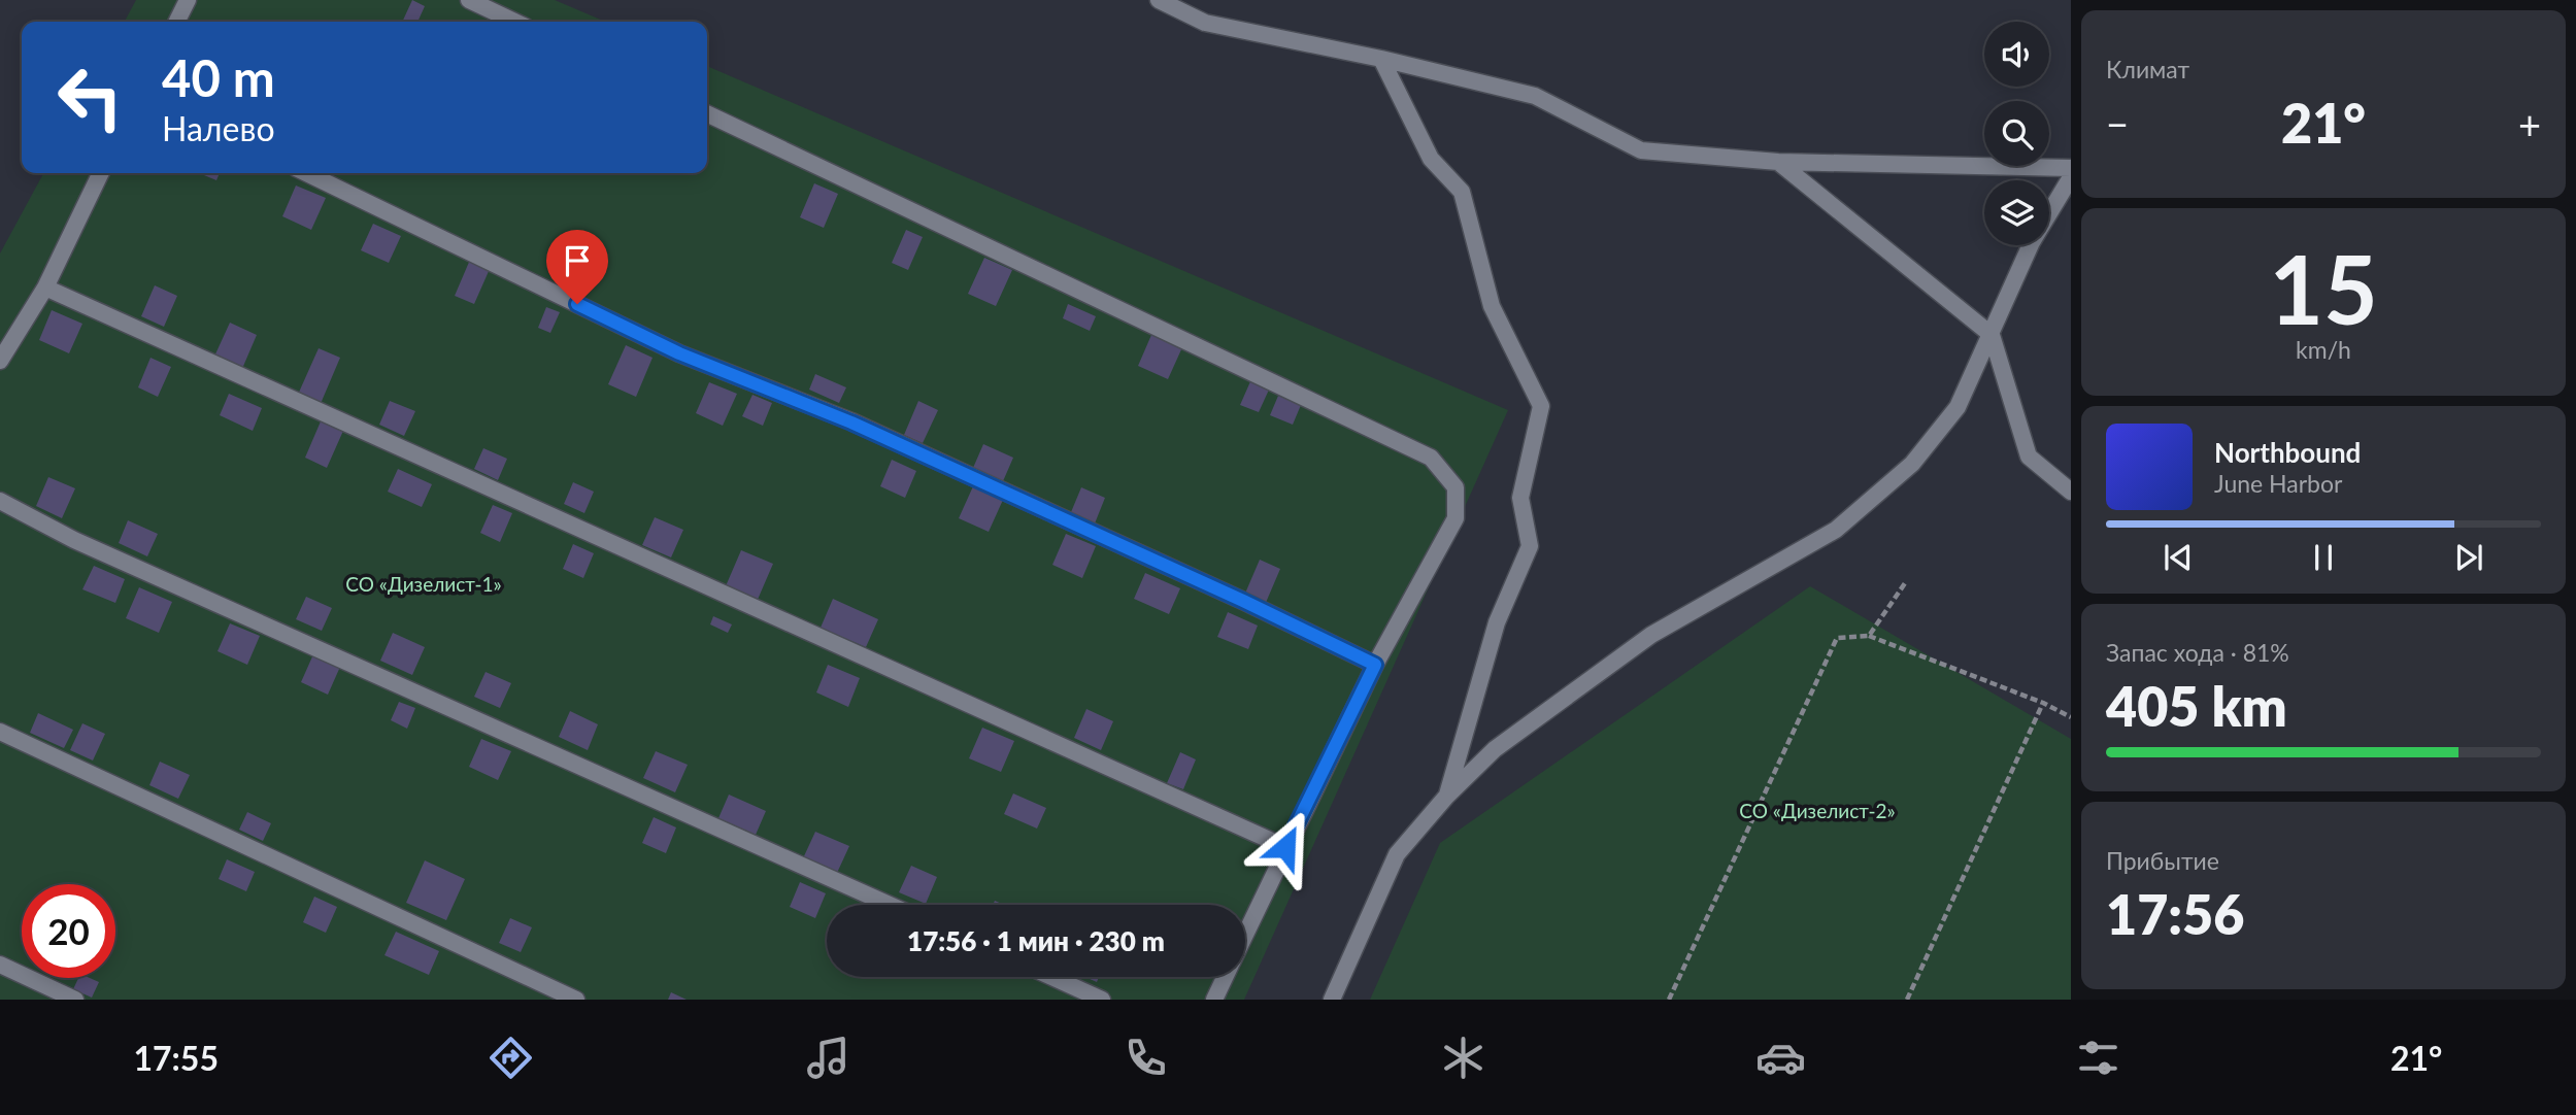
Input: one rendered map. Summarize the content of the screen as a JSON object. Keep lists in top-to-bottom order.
{
  "parks": ["СО «Дизелист-1»", "СО «Дизелист-2»"],
  "page": {
    "tile": [
      "Климат",
      ["15", "km/h"],
      ["Запас хода · 81%", "405 km"],
      ["Прибытие", "17:56"]
    ],
    "turn": ["40 m", "Налево"],
    "heat": ["−", "21°", "+"],
    "song": ["Northbound", "June Harbor"],
    "limit": "20",
    "trip": "17:56 · 1 мин · 230 m",
    "tabs": ["17:55", "21°"]
  }
}
